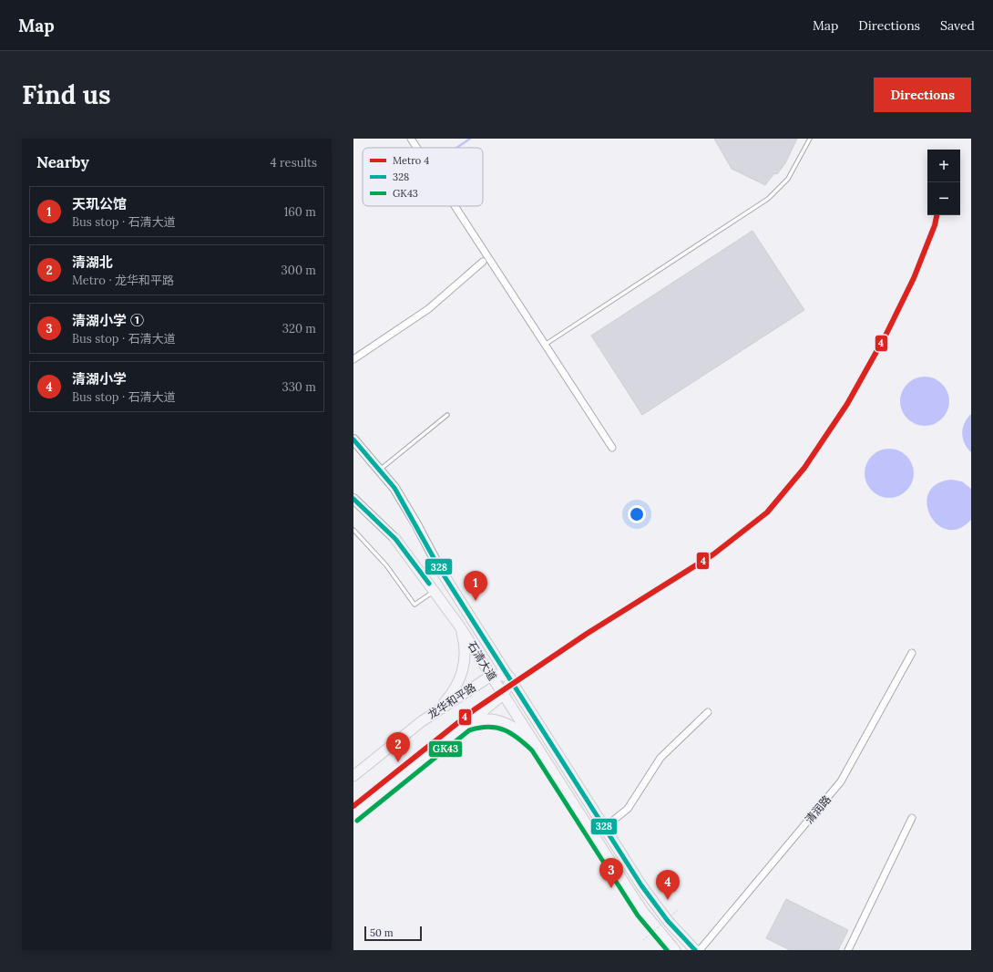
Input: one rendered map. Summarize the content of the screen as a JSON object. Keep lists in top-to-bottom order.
{
  "streets": {
    "main road": ["石清大道", "龙华和平路"],
    "street": ["清润路"]
  },
  "crossings": [
    ["石清大道", "龙华和平路"]
  ],
  "lines": ["metro line 4", "transit line 328", "transit line GK43"],
  "legend": ["Metro 4", "328", "GK43"],
  "scale_bar": "50 m",
  "page": {
    "header": "Map",
    "nav": ["Map", "Directions", "Saved"],
    "buttons": "Directions",
    "title": "Find us",
    "heading": ["Nearby", "4 results"],
    "map_buttons": ["+", "−"],
    "list": [
      {
        "mark": "1",
        "name": "天玑公馆",
        "note": "Bus stop · 石清大道",
        "value": "160 m"
      },
      {
        "mark": "2",
        "name": "清湖北",
        "note": "Metro · 龙华和平路",
        "value": "300 m"
      },
      {
        "mark": "3",
        "name": "清湖小学 ①",
        "note": "Bus stop · 石清大道",
        "value": "320 m"
      },
      {
        "mark": "4",
        "name": "清湖小学",
        "note": "Bus stop · 石清大道",
        "value": "330 m"
      }
    ],
    "pins": [
      "1",
      "2",
      "3",
      "4"
    ],
    "scale": "50 m"
  }
}
